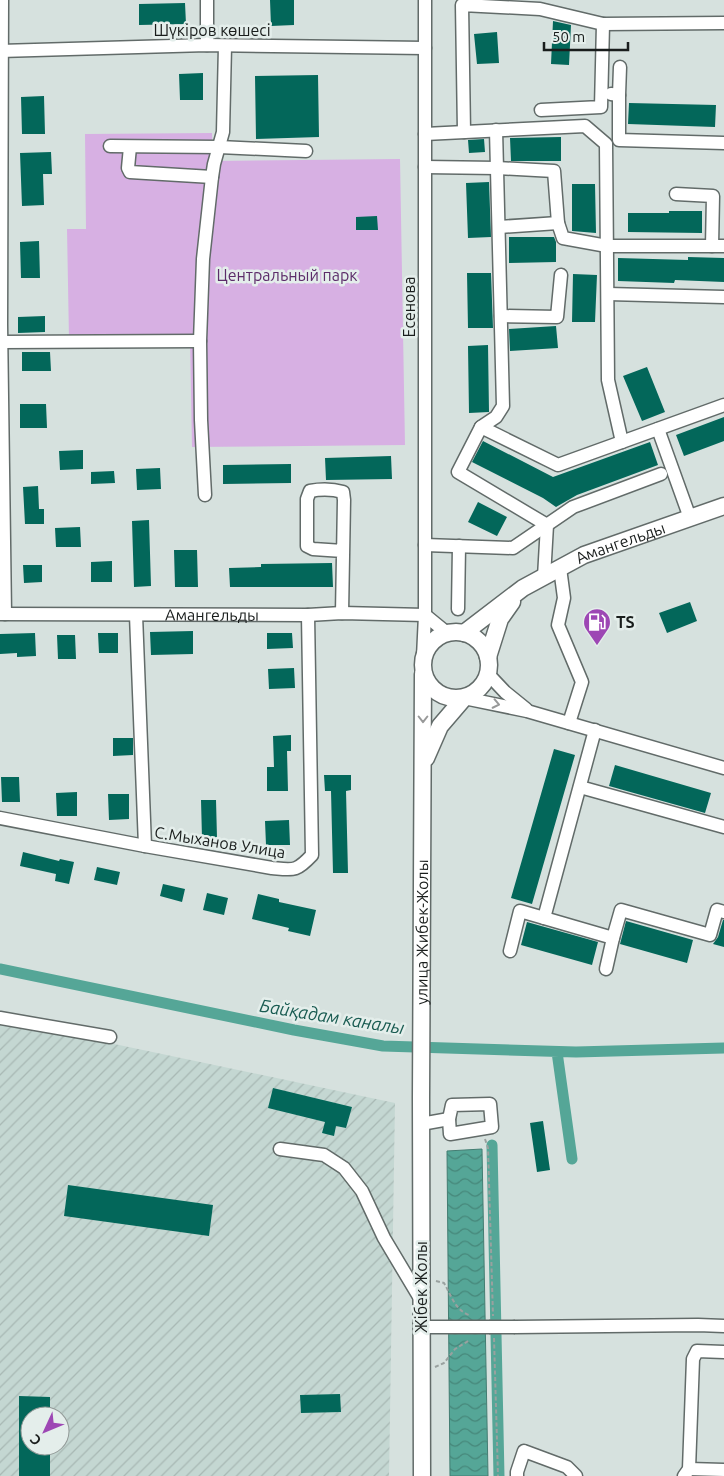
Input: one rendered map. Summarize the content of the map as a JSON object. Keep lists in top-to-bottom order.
{
  "streets": {
    "main road": ["Амангельды", "улица Жибек-Жолы", "Жібек Жолы"],
    "street": ["Шүкіров көшесі", "Есенова", "С.Мыханов Улица"]
  },
  "crossings": [
    ["Шүкіров көшесі", "Есенова"],
    ["Есенова", "Амангельды"],
    ["Есенова", "улица Жибек-Жолы"],
    ["Амангельды", "С.Мыханов Улица"],
    ["Амангельды", "улица Жибек-Жолы"],
    ["улица Жибек-Жолы", "Жібек Жолы"]
  ],
  "water": ["Байқадам каналы"],
  "parks": ["Центральный парк"],
  "places": {
    "fuel station": ["TS"]
  },
  "scale_bar": "50 m",
  "north": "bottom left"
}
